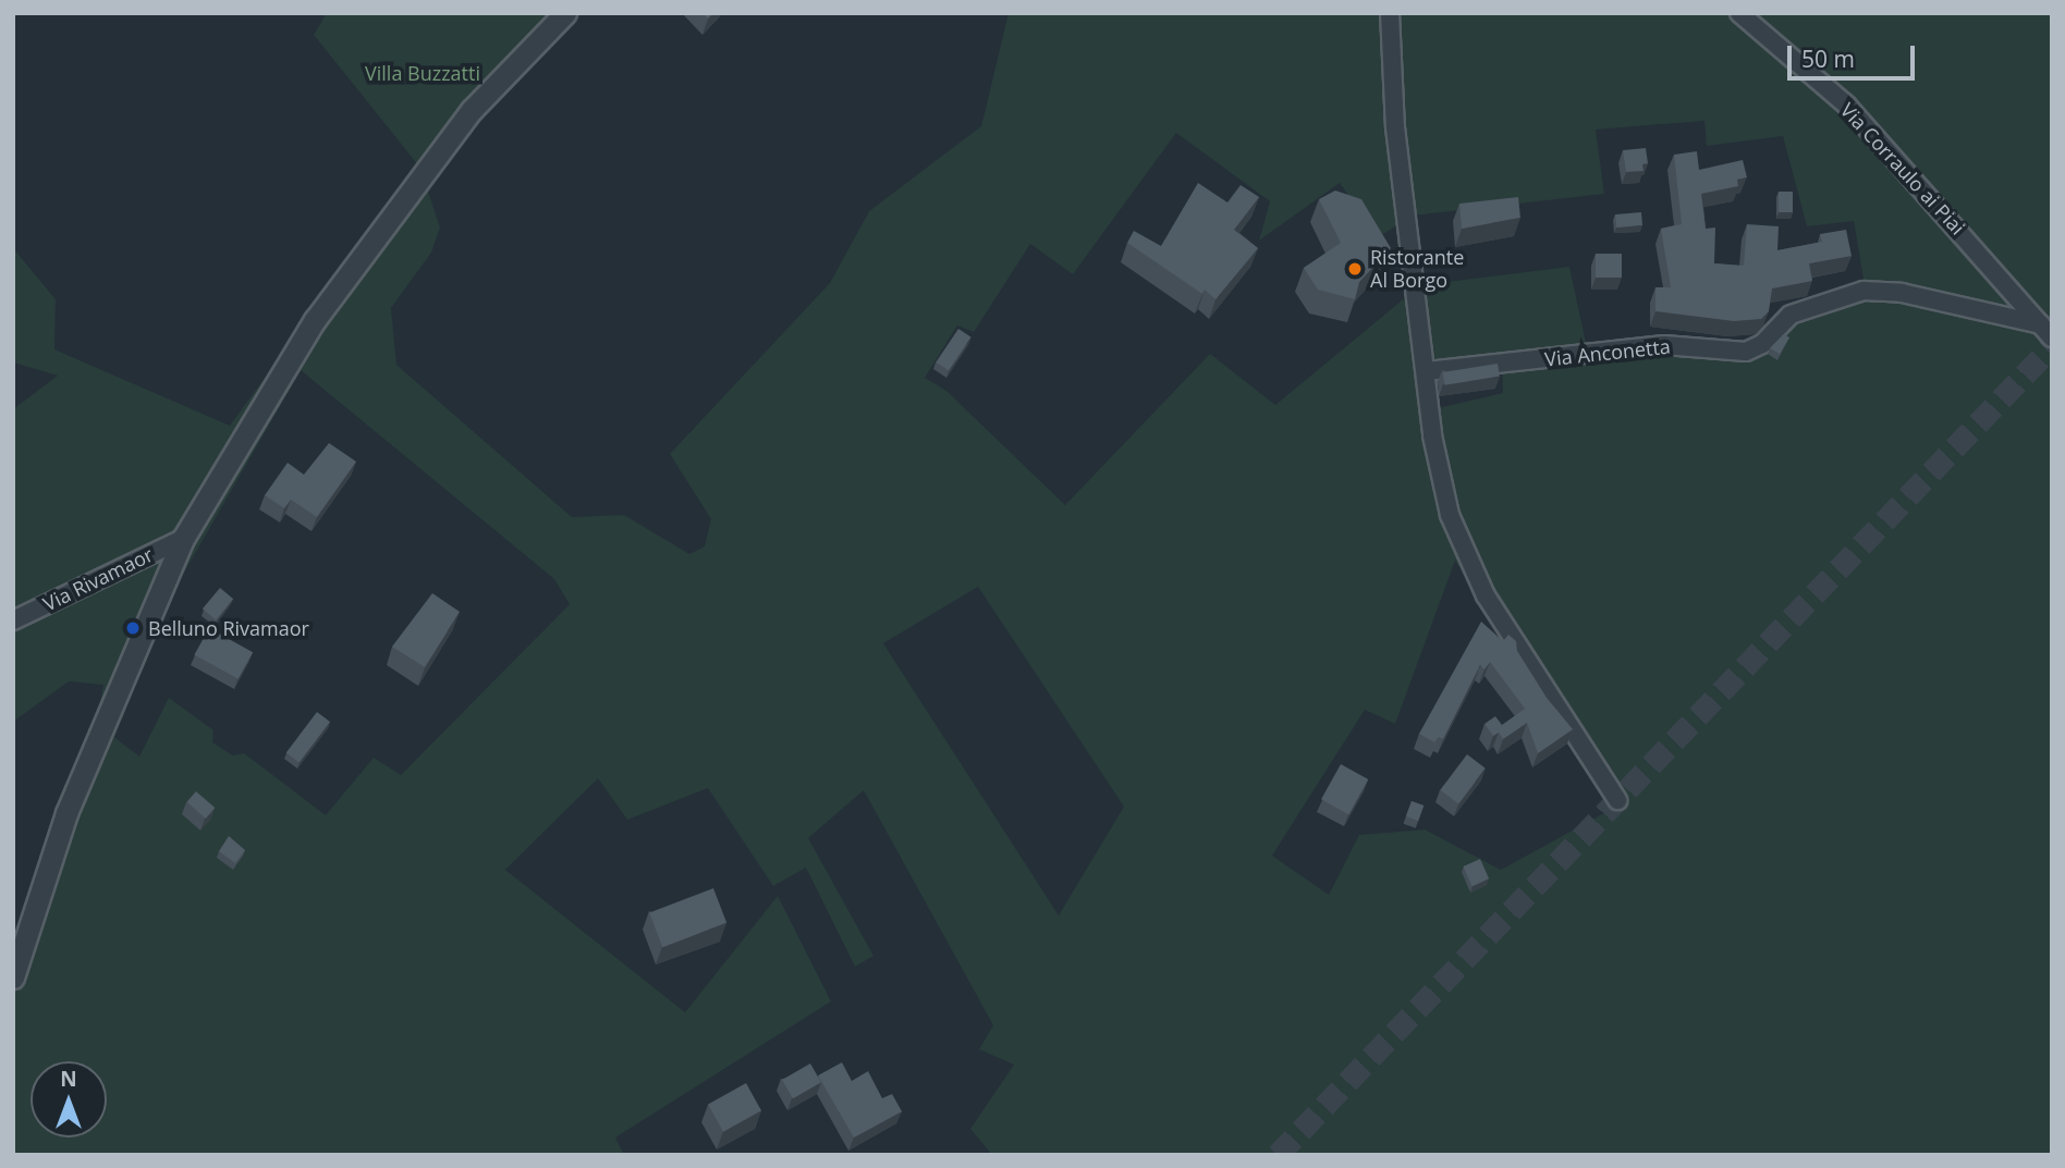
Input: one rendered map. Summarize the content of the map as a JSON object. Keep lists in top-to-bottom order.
{
  "streets": {
    "street": ["Via Corraulo ai Piai", "Via Anconetta", "Via Rivamaor"]
  },
  "crossings": [
    ["Via Corraulo ai Piai", "Via Anconetta"]
  ],
  "parks": ["Villa Buzzatti"],
  "places": ["Ristorante Al Borgo", "Belluno Rivamaor"],
  "scale_bar": "50 m",
  "north": "top"
}
